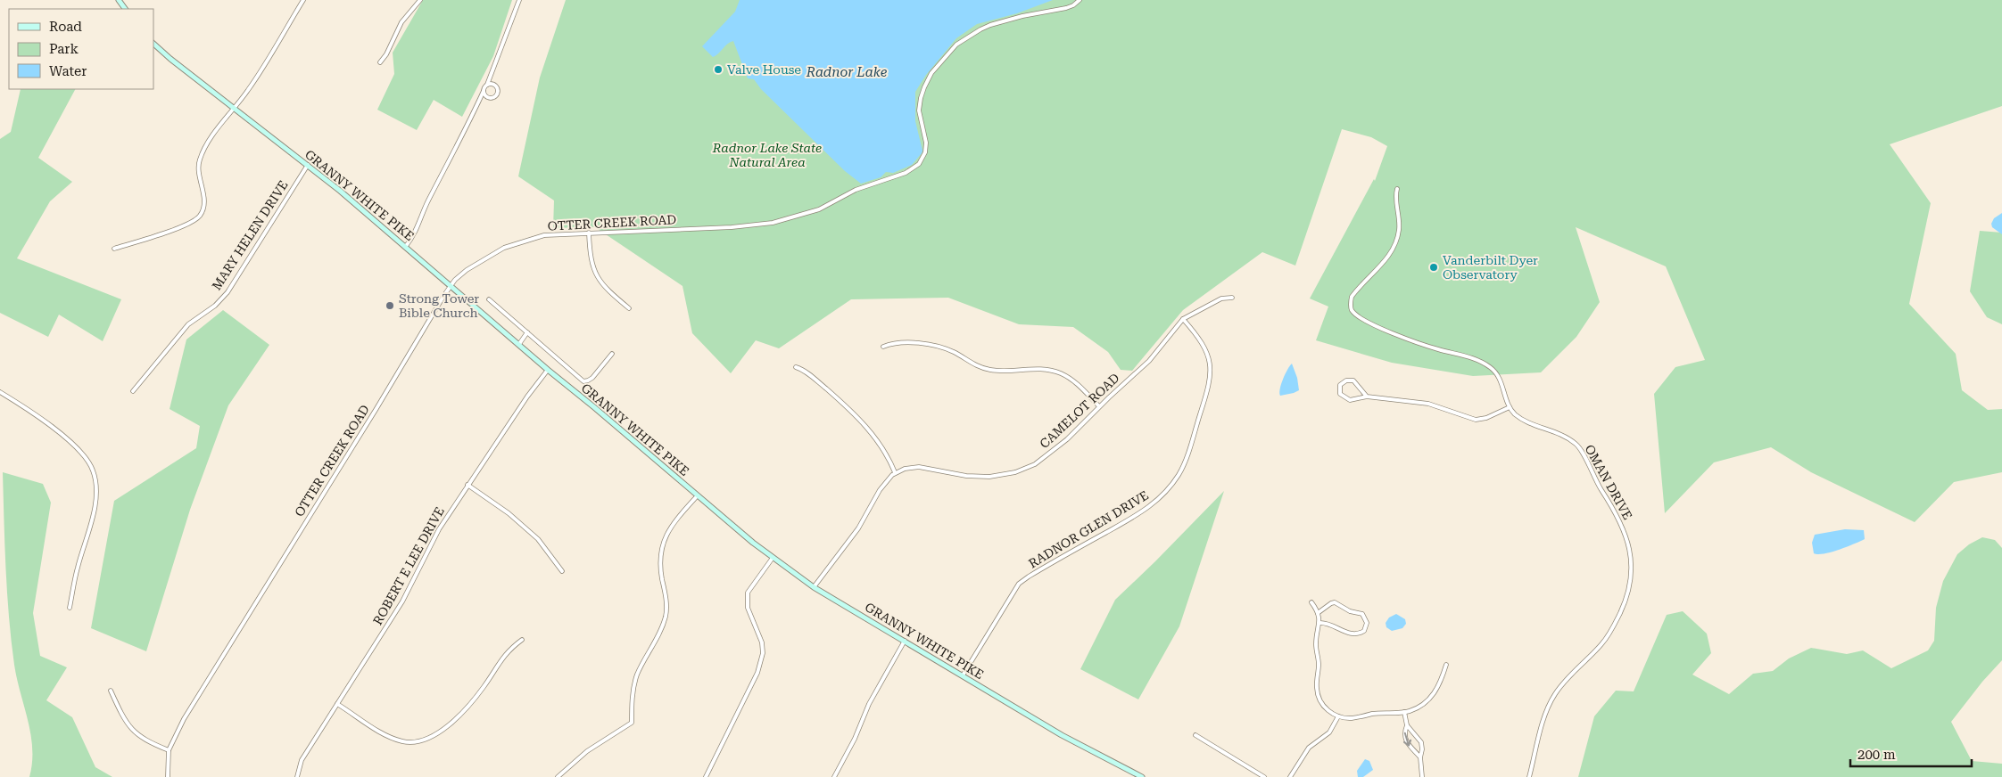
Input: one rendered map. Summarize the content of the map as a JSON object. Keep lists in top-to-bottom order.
{
  "streets": {
    "main road": ["GRANNY WHITE PIKE"],
    "street": [
      "OTTER CREEK ROAD",
      "MARY HELEN DRIVE",
      "CAMELOT ROAD",
      "OMAN DRIVE",
      "RADNOR GLEN DRIVE",
      "ROBERT E LEE DRIVE"
    ]
  },
  "crossings": [
    ["GRANNY WHITE PIKE", "OTTER CREEK ROAD"],
    ["GRANNY WHITE PIKE", "MARY HELEN DRIVE"],
    ["GRANNY WHITE PIKE", "RADNOR GLEN DRIVE"],
    ["GRANNY WHITE PIKE", "ROBERT E LEE DRIVE"],
    ["CAMELOT ROAD", "RADNOR GLEN DRIVE"]
  ],
  "water": ["Radnor Lake"],
  "parks": ["Radnor Lake State Natural Area"],
  "places": ["Valve House", "Vanderbilt Dyer Observatory", "Strong Tower Bible Church"],
  "legend": ["Road", "Park", "Water"],
  "scale_bar": "200 m"
}
